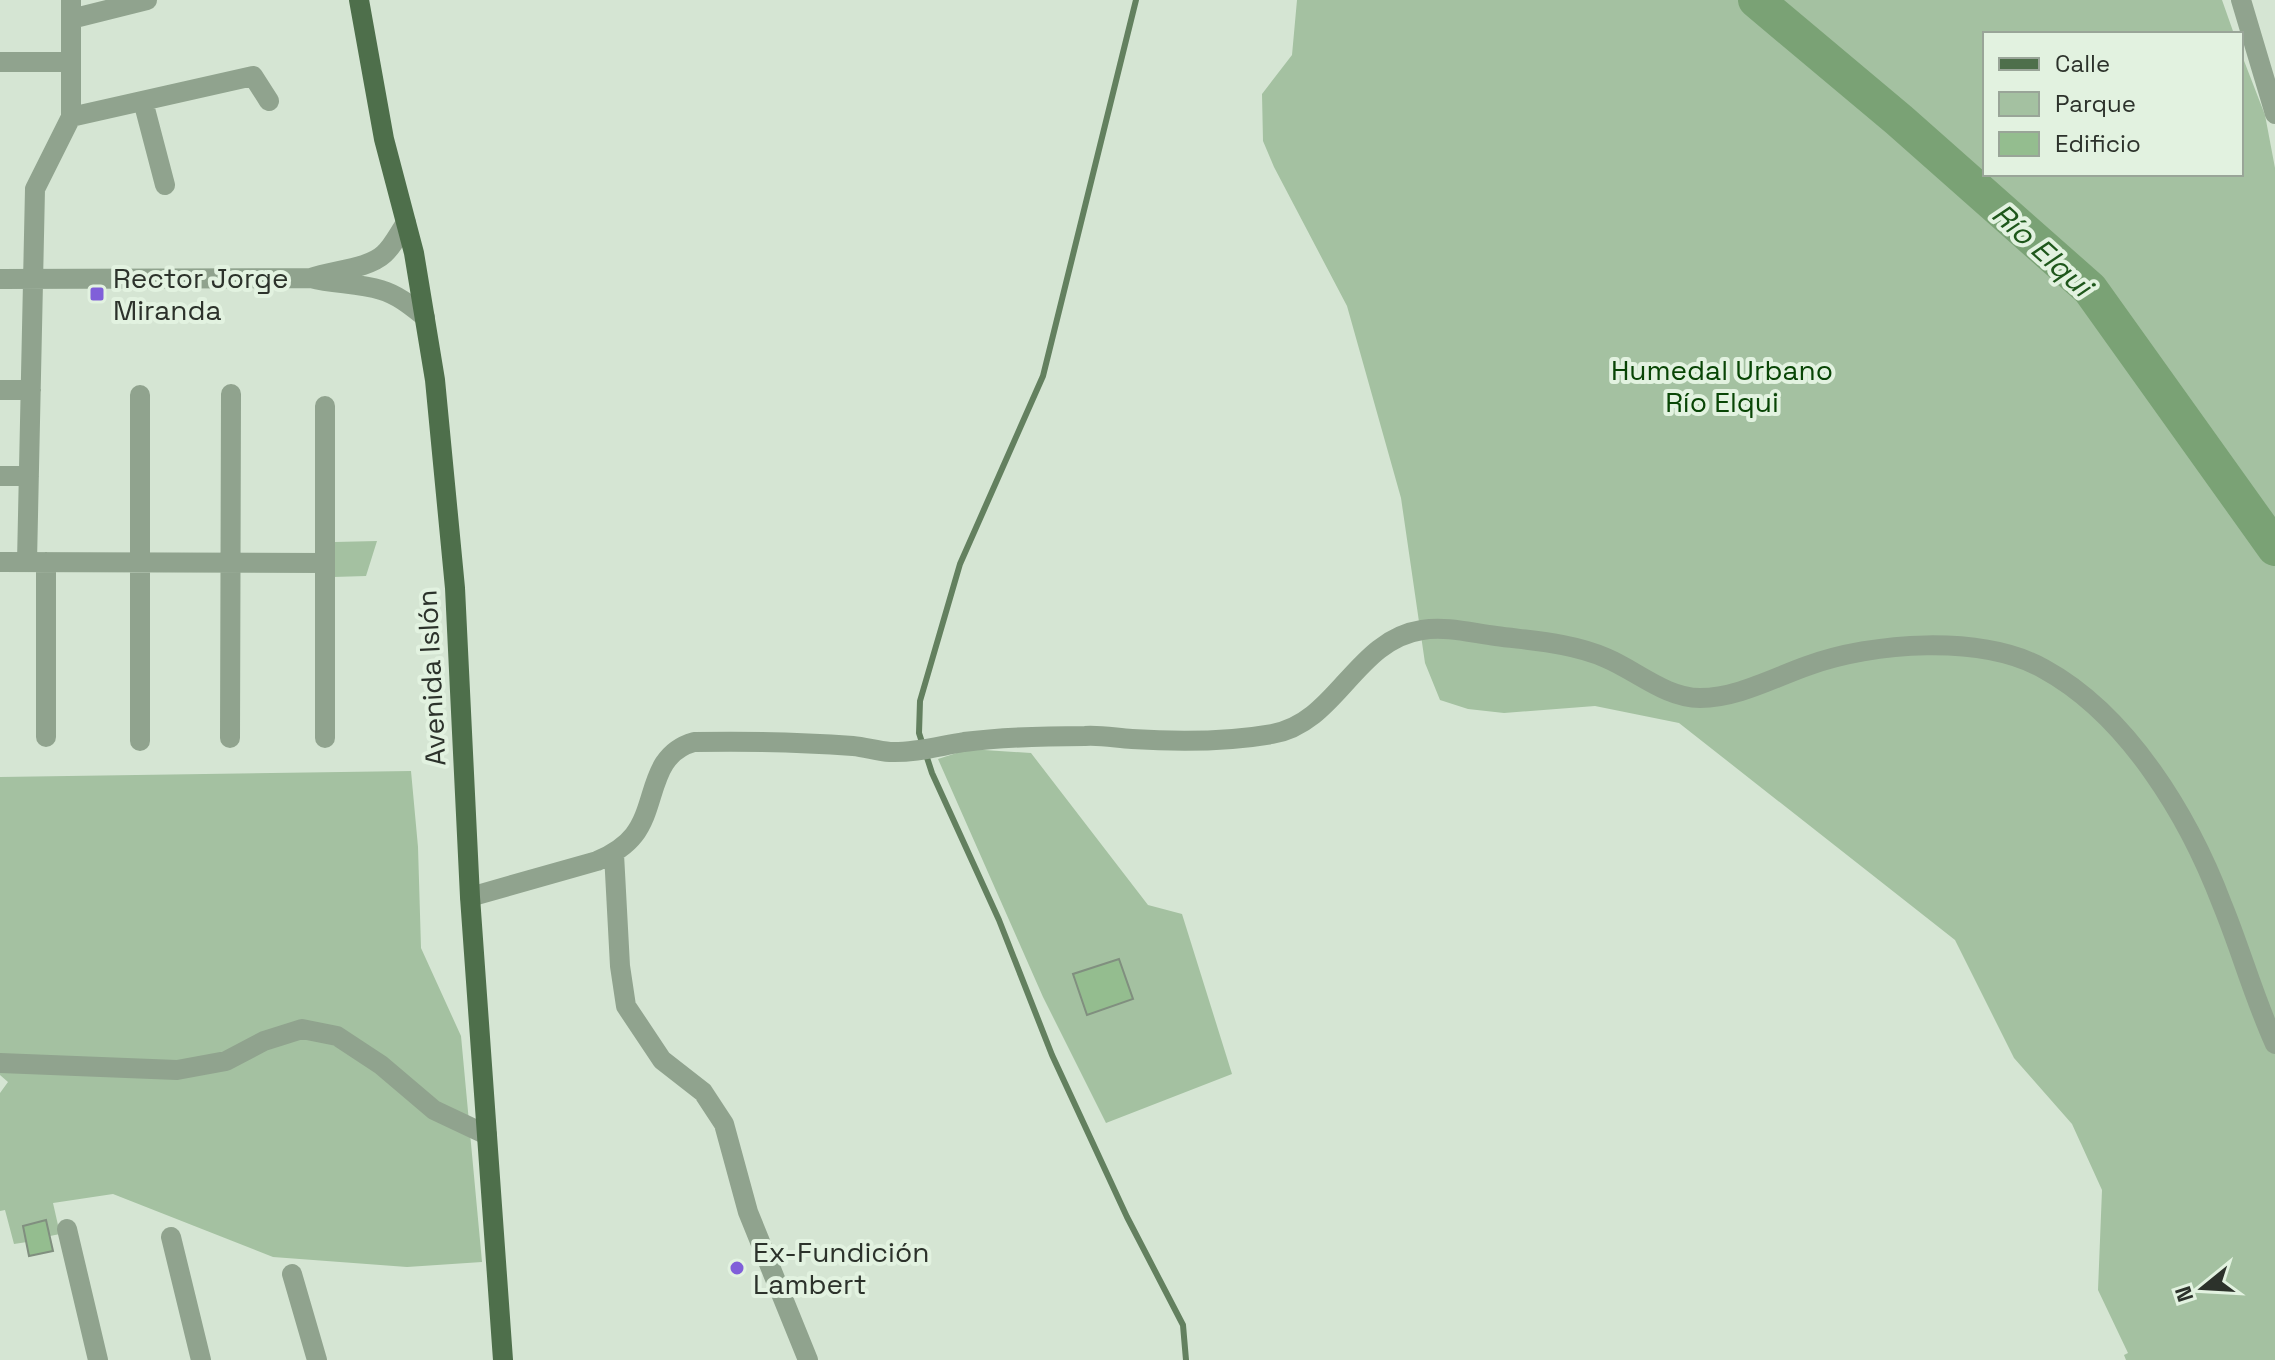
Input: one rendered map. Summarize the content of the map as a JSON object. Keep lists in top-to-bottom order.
{
  "streets": {
    "main road": ["Avenida Islón"]
  },
  "water": ["Río Elqui"],
  "parks": ["Humedal Urbano Río Elqui"],
  "places": {
    "transit": ["Rector Jorge Miranda"],
    "other": ["Ex-Fundición Lambert"]
  },
  "legend": ["Calle", "Parque", "Edificio"],
  "north": "left"
}
